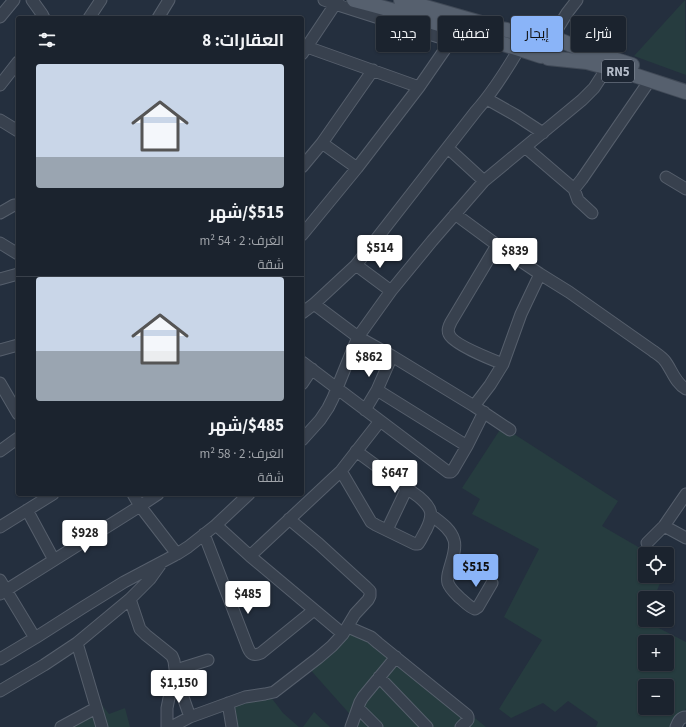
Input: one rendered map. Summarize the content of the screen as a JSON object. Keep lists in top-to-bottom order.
{
  "streets": {
    "main road": ["RN5"]
  },
  "page": {
    "chip": [
      "شراء",
      "إيجار",
      "تصفية",
      "جديد"
    ],
    "heading": "العقارات: 8",
    "list": [
      {
        "name": "$515/شهر",
        "note": "الغرف: 2 · 54 m² · شقة"
      },
      {
        "name": "$485/شهر",
        "note": "الغرف: 2 · 58 m² · شقة"
      }
    ],
    "price": [
      "$514",
      "$839",
      "$862",
      "$647",
      "$928",
      "$515",
      "$485",
      "$1,150"
    ],
    "map_buttons": ["+", "−"]
  }
}
